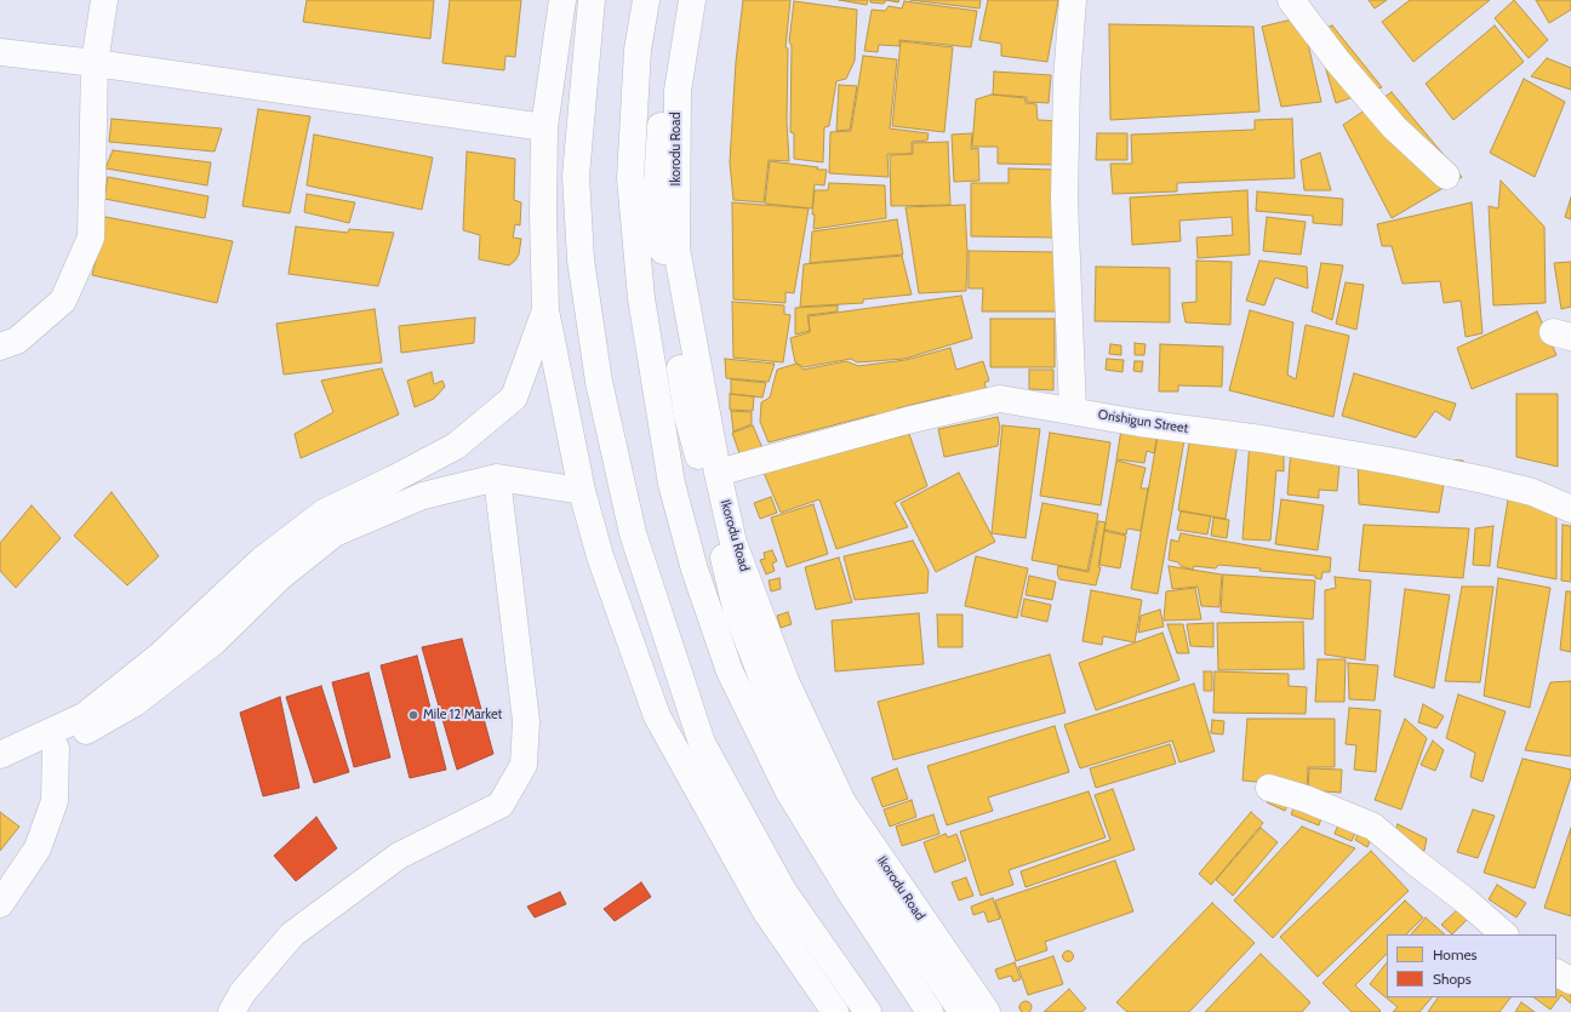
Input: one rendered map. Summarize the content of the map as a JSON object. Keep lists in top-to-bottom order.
{
  "streets": {
    "main road": ["Ikorodu Road", "Orishigun Street"]
  },
  "crossings": [
    ["Ikorodu Road", "Orishigun Street"]
  ],
  "places": ["Mile 12 Market"],
  "legend": ["Homes", "Shops"]
}
